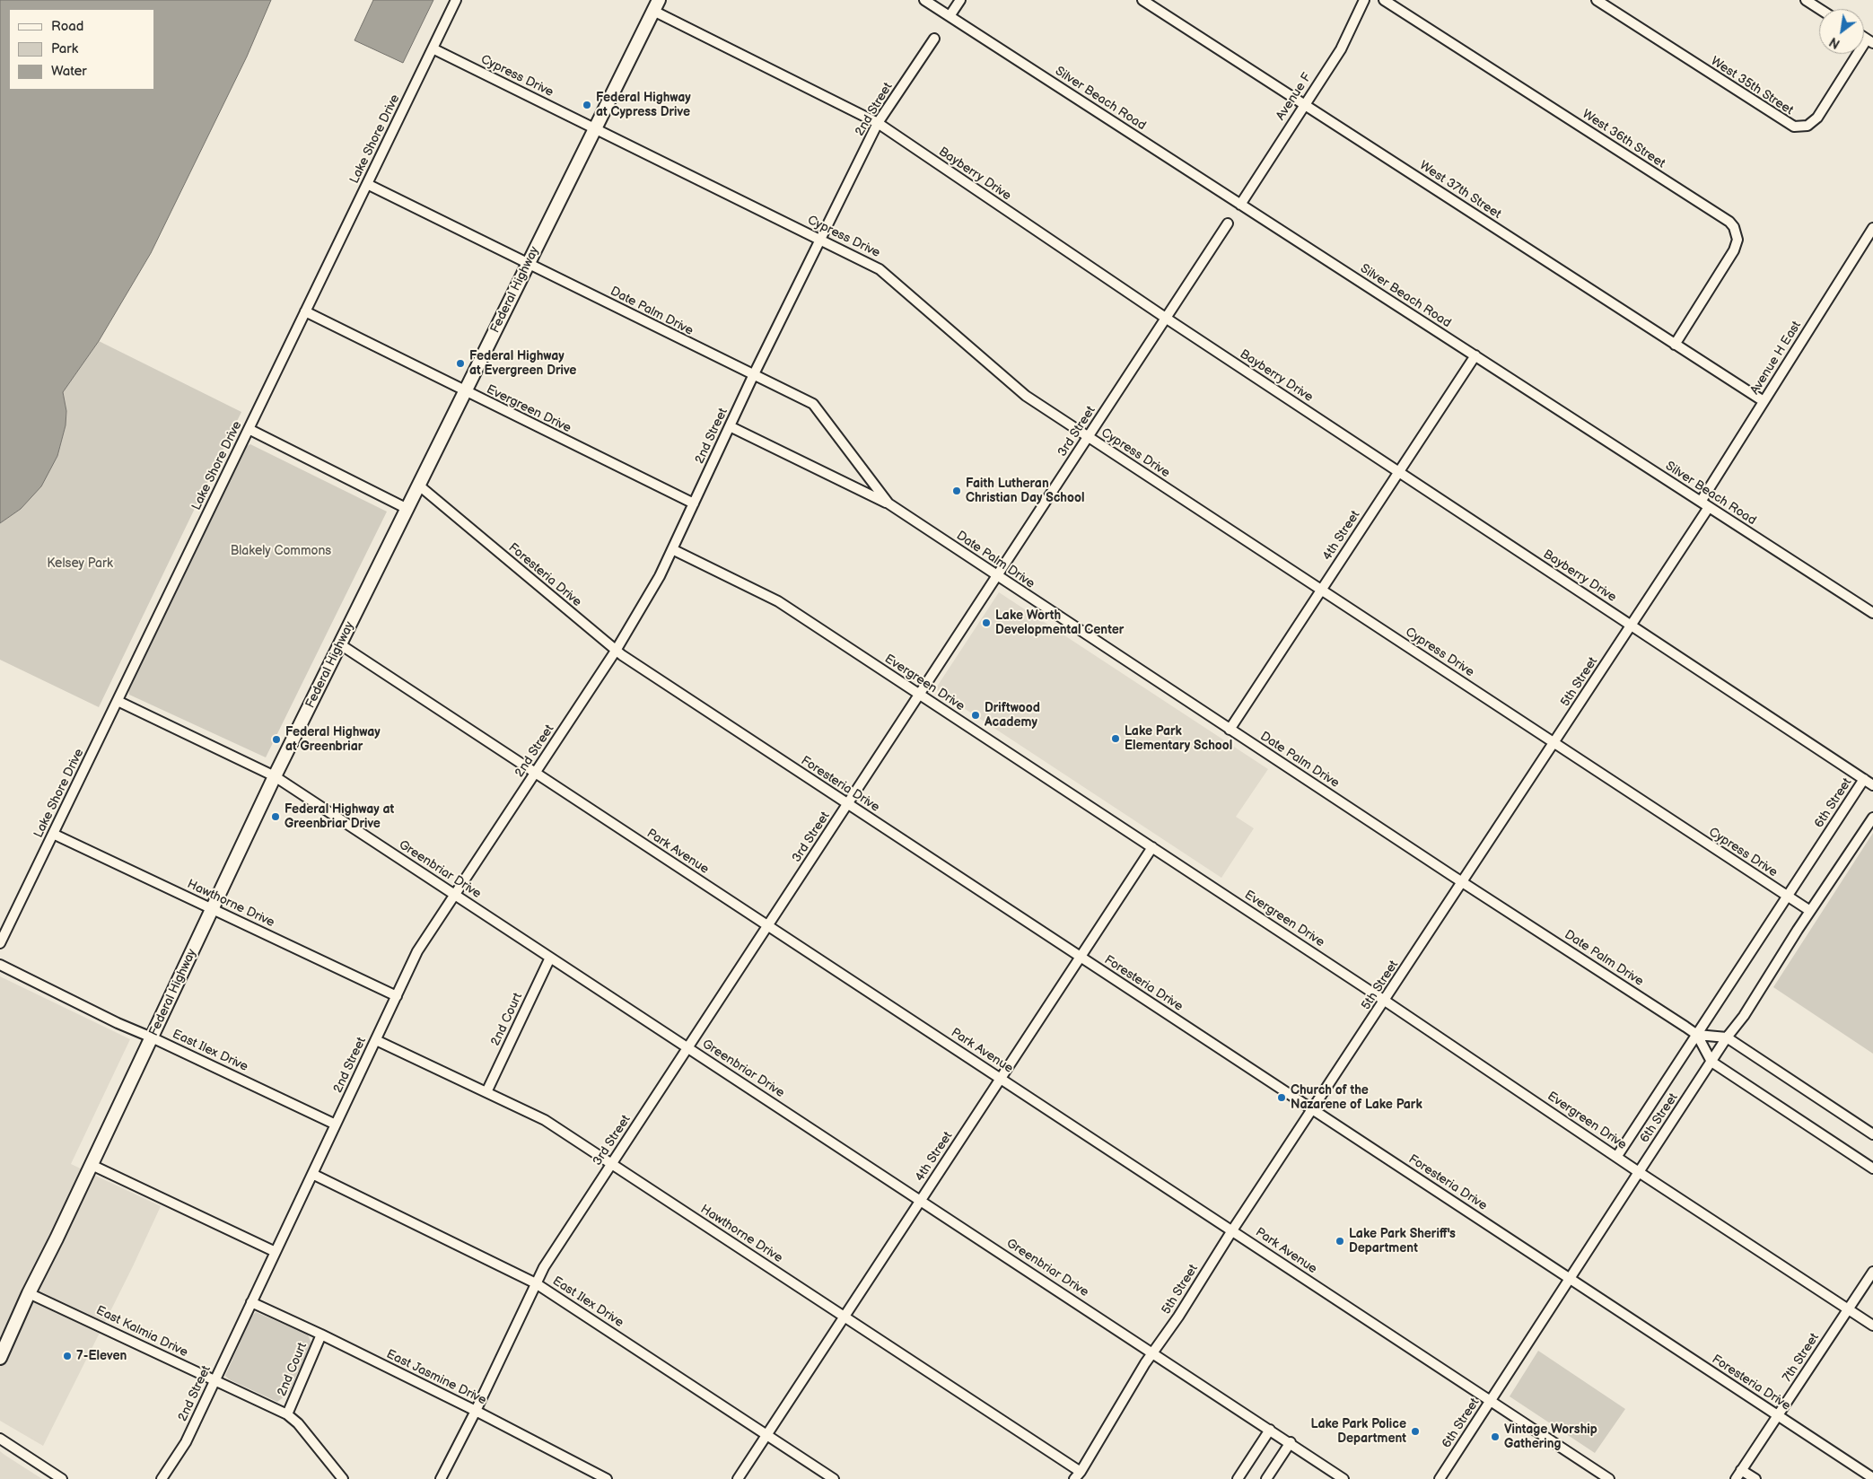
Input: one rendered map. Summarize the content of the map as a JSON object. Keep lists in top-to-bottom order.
{
  "streets": {
    "main road": ["Federal Highway"],
    "street": [
      "Cypress Drive",
      "West 35th Street",
      "Avenue F",
      "Silver Beach Road",
      "2nd Street",
      "Lake Shore Drive",
      "West 36th Street",
      "Bayberry Drive",
      "West 37th Street",
      "Date Palm Drive",
      "Avenue H East",
      "Evergreen Drive",
      "3rd Street",
      "4th Street",
      "Foresteria Drive",
      "5th Street",
      "6th Street",
      "Park Avenue",
      "Greenbriar Drive",
      "Hawthorne Drive",
      "2nd Court",
      "East Ilex Drive",
      "East Kalmia Drive",
      "7th Street",
      "East Jasmine Drive"
    ]
  },
  "crossings": [
    ["Cypress Drive", "2nd Street"],
    ["Cypress Drive", "Lake Shore Drive"],
    ["Cypress Drive", "Federal Highway"],
    ["Cypress Drive", "3rd Street"],
    ["Cypress Drive", "4th Street"],
    ["Cypress Drive", "5th Street"],
    ["Cypress Drive", "6th Street"],
    ["Avenue F", "Silver Beach Road"],
    ["Avenue F", "West 37th Street"],
    ["Silver Beach Road", "Avenue H East"],
    ["Silver Beach Road", "4th Street"],
    ["Silver Beach Road", "5th Street"],
    ["2nd Street", "Bayberry Drive"],
    ["2nd Street", "Date Palm Drive"],
    ["2nd Street", "Evergreen Drive"],
    ["2nd Street", "Foresteria Drive"],
    ["2nd Street", "Park Avenue"],
    ["2nd Street", "Greenbriar Drive"],
    ["2nd Street", "Hawthorne Drive"],
    ["2nd Street", "East Ilex Drive"],
    ["2nd Street", "East Kalmia Drive"],
    ["2nd Street", "East Jasmine Drive"],
    ["Lake Shore Drive", "Date Palm Drive"],
    ["Lake Shore Drive", "Evergreen Drive"],
    ["Lake Shore Drive", "Greenbriar Drive"],
    ["Lake Shore Drive", "Hawthorne Drive"],
    ["West 36th Street", "West 37th Street"],
    ["Bayberry Drive", "Federal Highway"],
    ["Bayberry Drive", "3rd Street"],
    ["Bayberry Drive", "4th Street"],
    ["Bayberry Drive", "5th Street"],
    ["Bayberry Drive", "6th Street"],
    ["West 37th Street", "Avenue H East"],
    ["Federal Highway", "Date Palm Drive"],
    ["Federal Highway", "Evergreen Drive"],
    ["Federal Highway", "Foresteria Drive"],
    ["Federal Highway", "Park Avenue"],
    ["Federal Highway", "Greenbriar Drive"],
    ["Federal Highway", "Hawthorne Drive"],
    ["Federal Highway", "East Ilex Drive"],
    ["Federal Highway", "East Kalmia Drive"],
    ["Date Palm Drive", "3rd Street"],
    ["Date Palm Drive", "4th Street"],
    ["Date Palm Drive", "5th Street"],
    ["Date Palm Drive", "6th Street"],
    ["Evergreen Drive", "3rd Street"],
    ["Evergreen Drive", "4th Street"],
    ["Evergreen Drive", "5th Street"],
    ["Evergreen Drive", "6th Street"],
    ["Evergreen Drive", "7th Street"],
    ["3rd Street", "Foresteria Drive"],
    ["3rd Street", "Park Avenue"],
    ["3rd Street", "Greenbriar Drive"],
    ["3rd Street", "Hawthorne Drive"],
    ["3rd Street", "East Ilex Drive"],
    ["3rd Street", "East Jasmine Drive"],
    ["4th Street", "Foresteria Drive"],
    ["4th Street", "Park Avenue"],
    ["4th Street", "Greenbriar Drive"],
    ["4th Street", "Hawthorne Drive"],
    ["4th Street", "East Ilex Drive"],
    ["Foresteria Drive", "5th Street"],
    ["Foresteria Drive", "6th Street"],
    ["Foresteria Drive", "7th Street"],
    ["5th Street", "Park Avenue"],
    ["5th Street", "Greenbriar Drive"],
    ["5th Street", "Hawthorne Drive"],
    ["6th Street", "Park Avenue"],
    ["Greenbriar Drive", "2nd Court"],
    ["Hawthorne Drive", "2nd Court"],
    ["2nd Court", "East Kalmia Drive"],
    ["2nd Court", "East Jasmine Drive"]
  ],
  "parks": ["Blakely Commons", "Kelsey Park"],
  "places": [
    "Federal Highway at Cypress Drive",
    "Federal Highway at Evergreen Drive",
    "Faith Lutheran Christian Day School",
    "Lake Worth Developmental Center",
    "Driftwood Academy",
    "Lake Park Elementary School",
    "Federal Highway at Greenbriar",
    "Federal Highway at Greenbriar Drive",
    "Church of the Nazarene of Lake Park",
    "Lake Park Sheriff's Department",
    "7-Eleven",
    "Lake Park Police Department",
    "Vintage Worship Gathering"
  ],
  "legend": ["Road", "Park", "Water"],
  "north": "bottom left"
}
